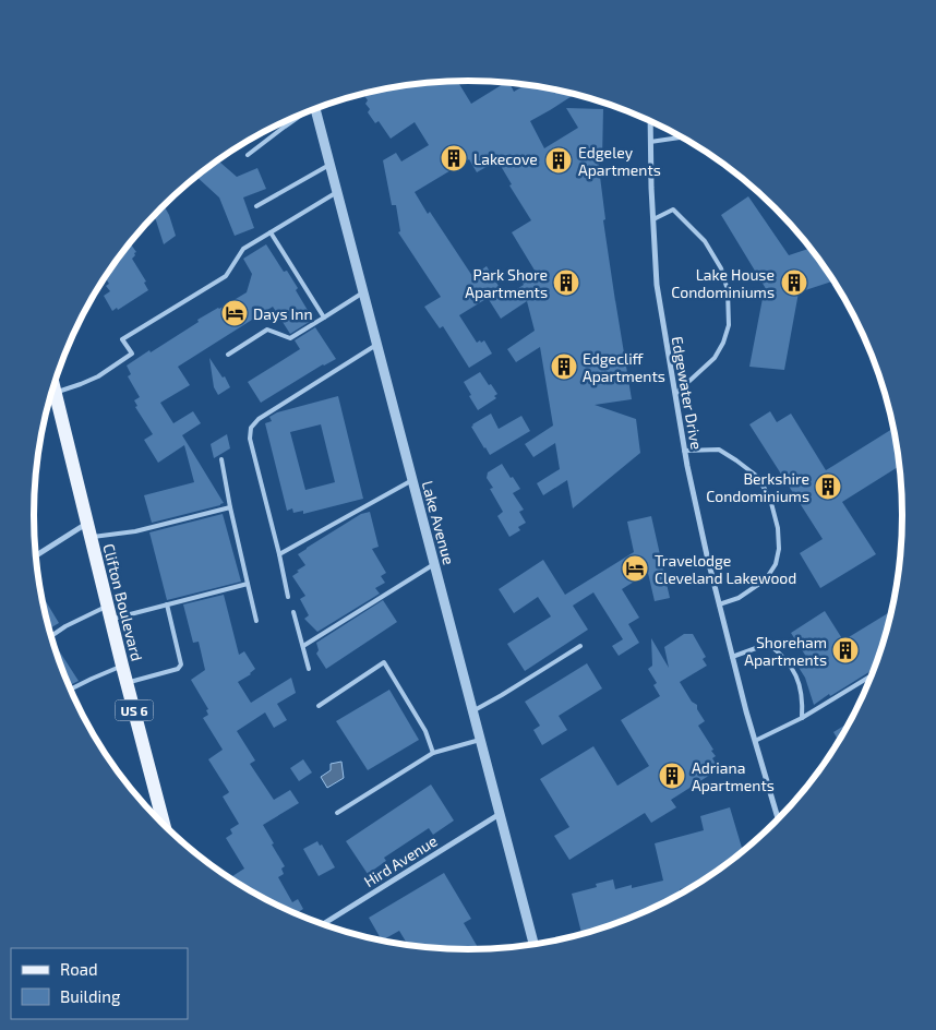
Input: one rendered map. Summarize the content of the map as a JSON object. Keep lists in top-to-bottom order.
{
  "streets": {
    "main road": ["Clifton Boulevard", "US 6"],
    "street": ["Edgewater Drive", "Lake Avenue", "Hird Avenue"]
  },
  "crossings": [
    ["Lake Avenue", "Hird Avenue"]
  ],
  "places": {
    "building": [
      "Lakecove",
      "Edgeley Apartments",
      "Park Shore Apartments",
      "Lake House Condominiums",
      "Edgecliff Apartments",
      "Berkshire Condominiums",
      "Shoreham Apartments",
      "Adriana Apartments"
    ],
    "hotel": ["Days Inn", "Travelodge Cleveland Lakewood"]
  },
  "legend": ["Road", "Building"]
}
